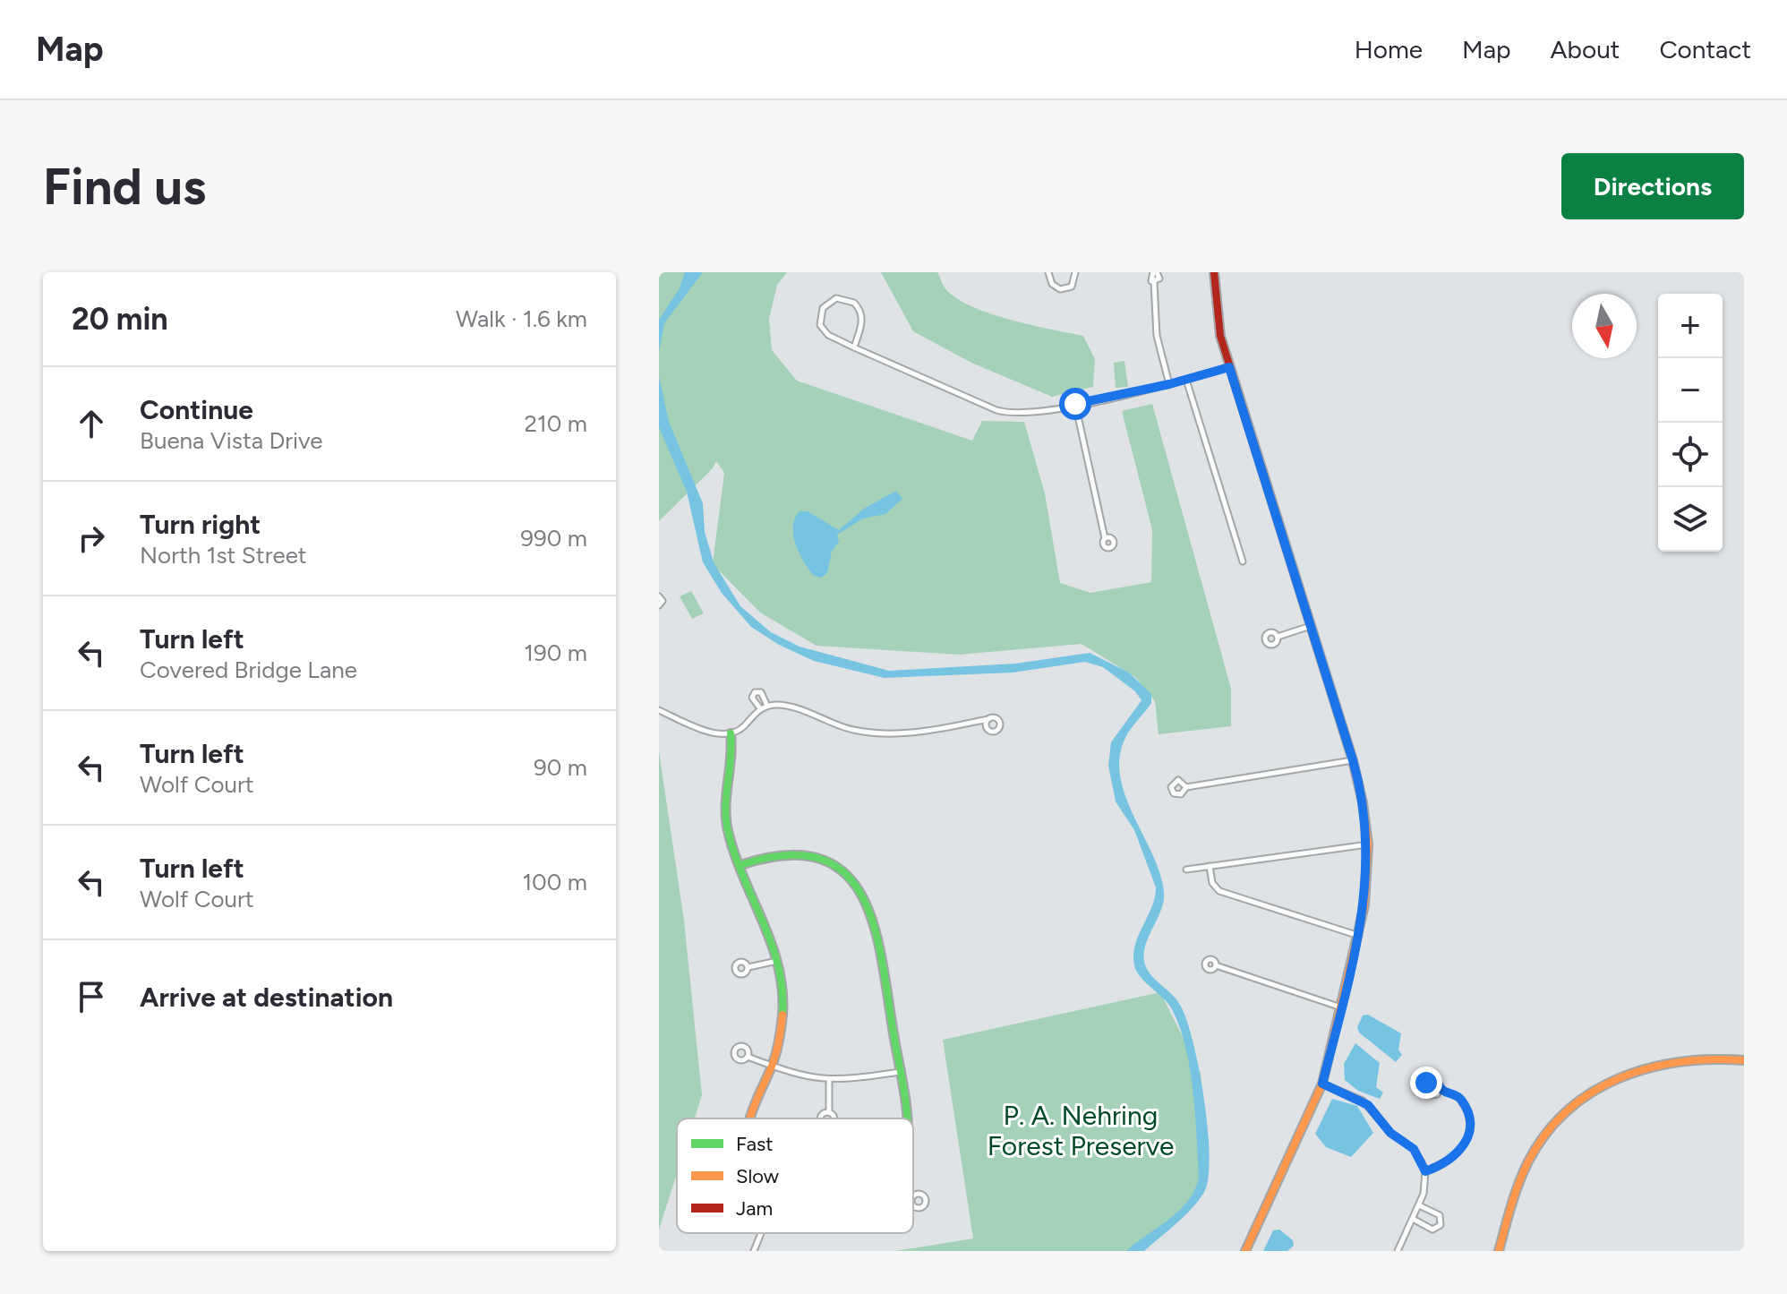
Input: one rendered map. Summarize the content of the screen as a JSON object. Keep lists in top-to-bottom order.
{
  "parks": ["P. A. Nehring Forest Preserve"],
  "legend": ["Fast", "Slow", "Jam"],
  "north": "bottom",
  "page": {
    "header": "Map",
    "nav": [
      "Home",
      "Map",
      "About",
      "Contact"
    ],
    "buttons": "Directions",
    "title": "Find us",
    "heading": ["20 min", "Walk · 1.6 km"],
    "map_buttons": ["+", "−"],
    "list": [
      ["Continue", "Buena Vista Drive", "210 m"],
      ["Turn right", "North 1st Street", "990 m"],
      ["Turn left", "Covered Bridge Lane", "190 m"],
      ["Turn left", "Wolf Court", "90 m"],
      ["Turn left", "Wolf Court", "100 m"],
      "Arrive at destination"
    ]
  }
}
